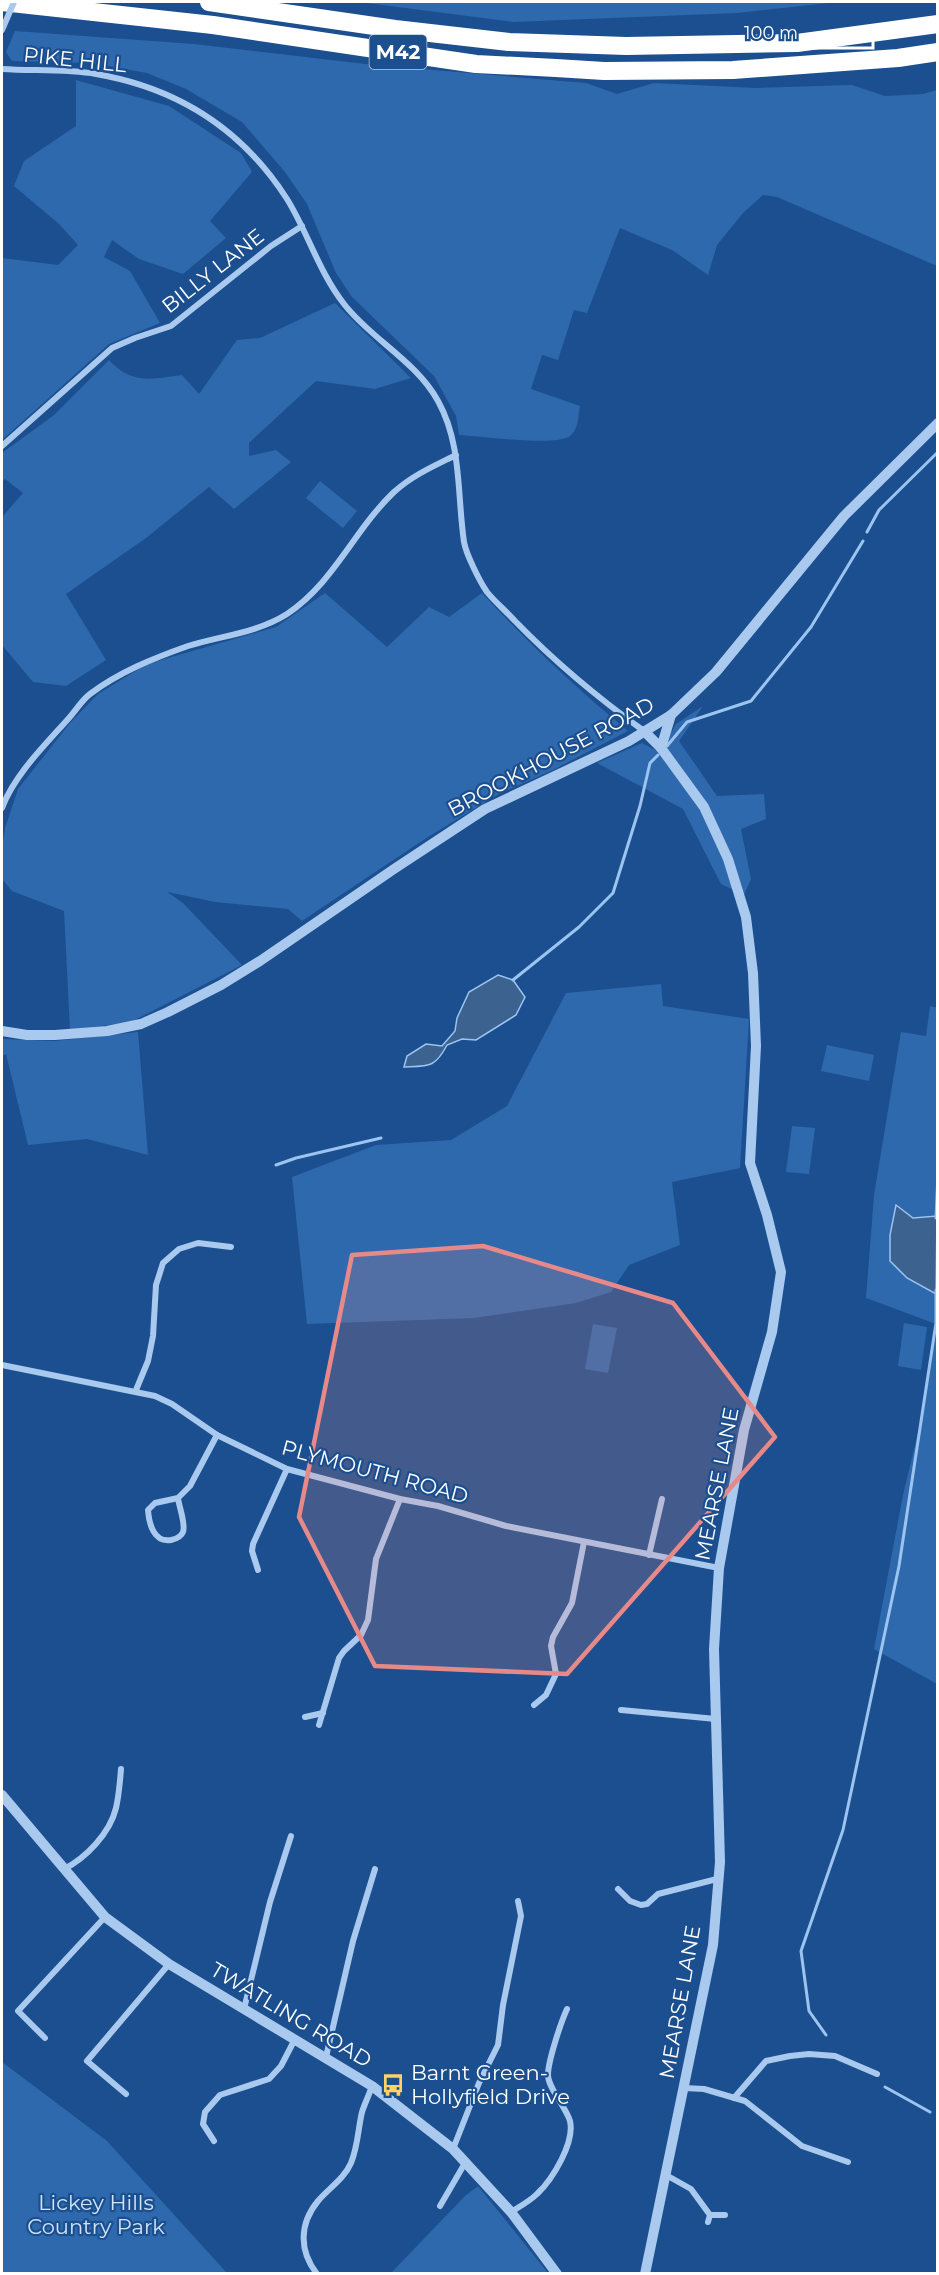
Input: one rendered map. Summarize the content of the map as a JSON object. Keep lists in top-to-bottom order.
{
  "streets": {
    "highway": ["M42"],
    "street": [
      "PIKE HILL",
      "BILLY LANE",
      "BROOKHOUSE ROAD",
      "PLYMOUTH ROAD",
      "MEARSE LANE",
      "TWATLING ROAD"
    ]
  },
  "crossings": [
    ["PIKE HILL", "BILLY LANE"],
    ["PIKE HILL", "BROOKHOUSE ROAD"],
    ["PIKE HILL", "MEARSE LANE"],
    ["BROOKHOUSE ROAD", "MEARSE LANE"],
    ["PLYMOUTH ROAD", "MEARSE LANE"]
  ],
  "parks": ["Lickey Hills Country Park"],
  "places": {
    "bus stop": ["Barnt Green- Hollyfield Drive"]
  },
  "scale_bar": "100 m"
}
